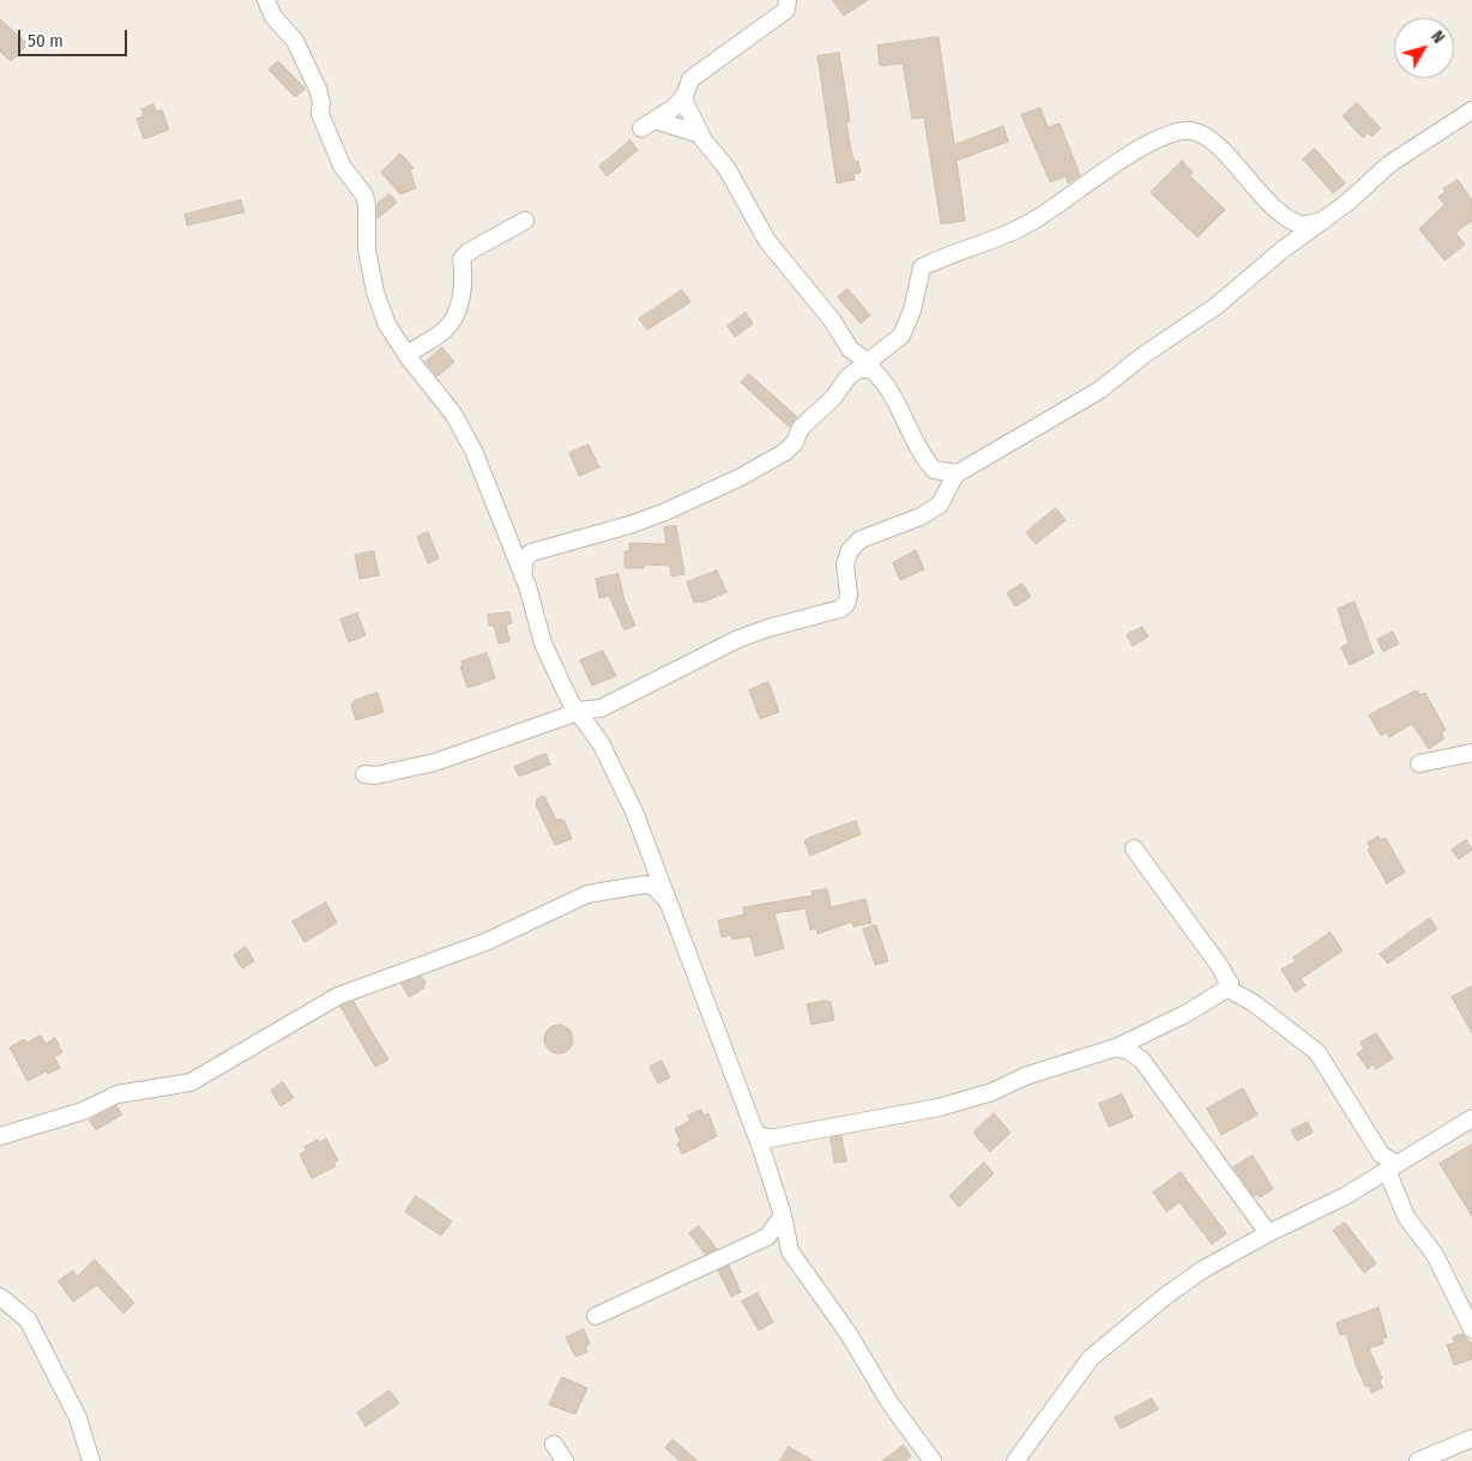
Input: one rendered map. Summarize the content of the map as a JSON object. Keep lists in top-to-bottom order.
{
  "scale_bar": "50 m",
  "north": "top right"
}
